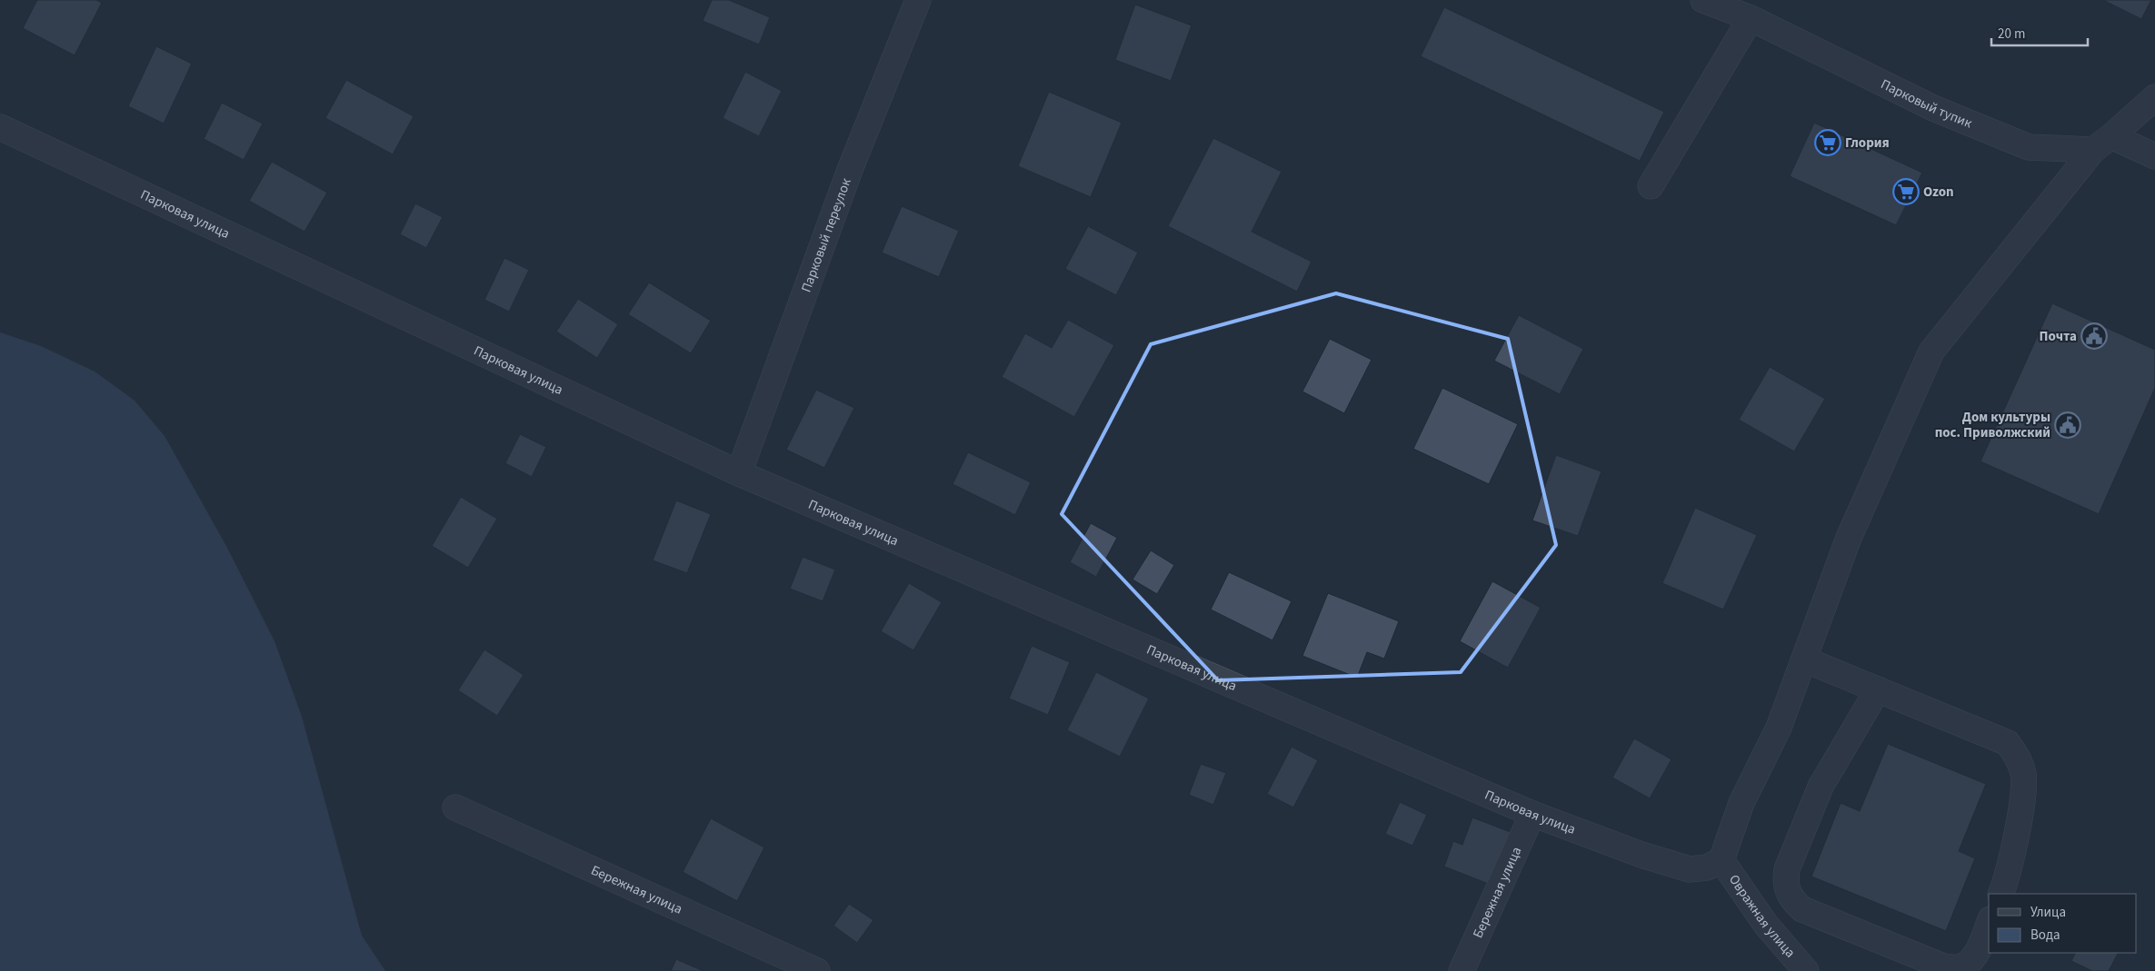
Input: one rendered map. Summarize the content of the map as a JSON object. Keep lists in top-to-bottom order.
{
  "streets": {
    "street": [
      "Парковый тупик",
      "Парковая улица",
      "Парковый переулок",
      "Бережная улица",
      "Овражная улица"
    ]
  },
  "crossings": [
    ["Парковая улица", "Парковый переулок"],
    ["Парковая улица", "Бережная улица"],
    ["Парковая улица", "Овражная улица"]
  ],
  "places": {
    "supermarket": ["Глория", "Ozon"],
    "public building": ["Почта", "Дом культуры пос. Приволжский"]
  },
  "legend": ["Улица", "Вода"],
  "scale_bar": "20 m"
}
